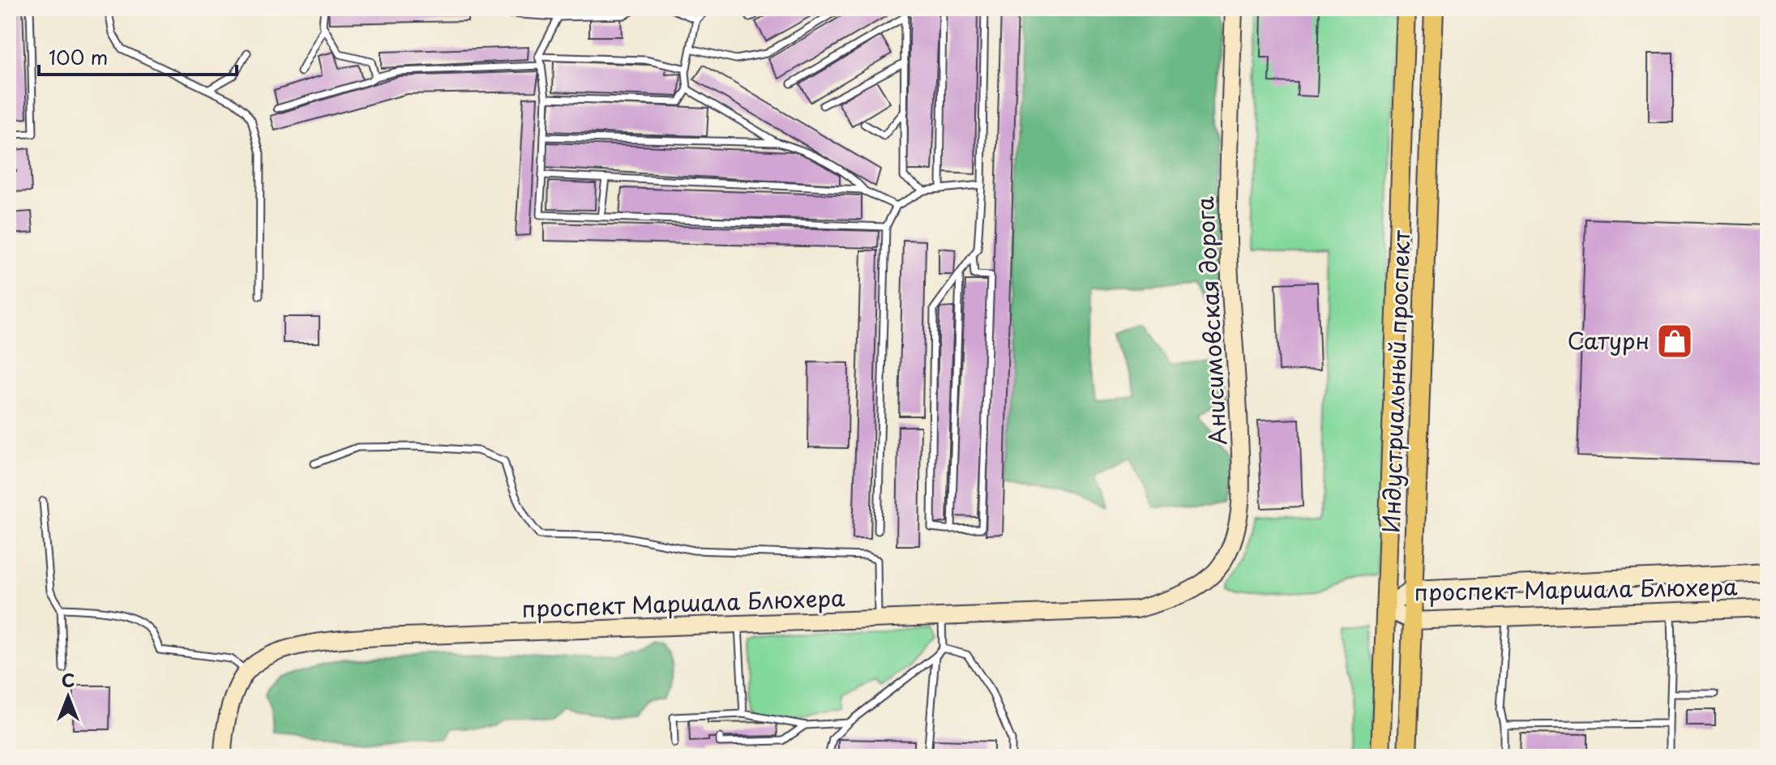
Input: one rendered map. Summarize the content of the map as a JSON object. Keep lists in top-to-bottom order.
{
  "streets": {
    "main road": ["Индустриальный проспект"],
    "street": ["Анисимовская дорога", "проспект Маршала Блюхера"]
  },
  "crossings": [
    ["Анисимовская дорога", "проспект Маршала Блюхера"],
    ["Индустриальный проспект", "проспект Маршала Блюхера"]
  ],
  "places": {
    "shop": ["Сатурн"]
  },
  "scale_bar": "100 m",
  "north": "top"
}
